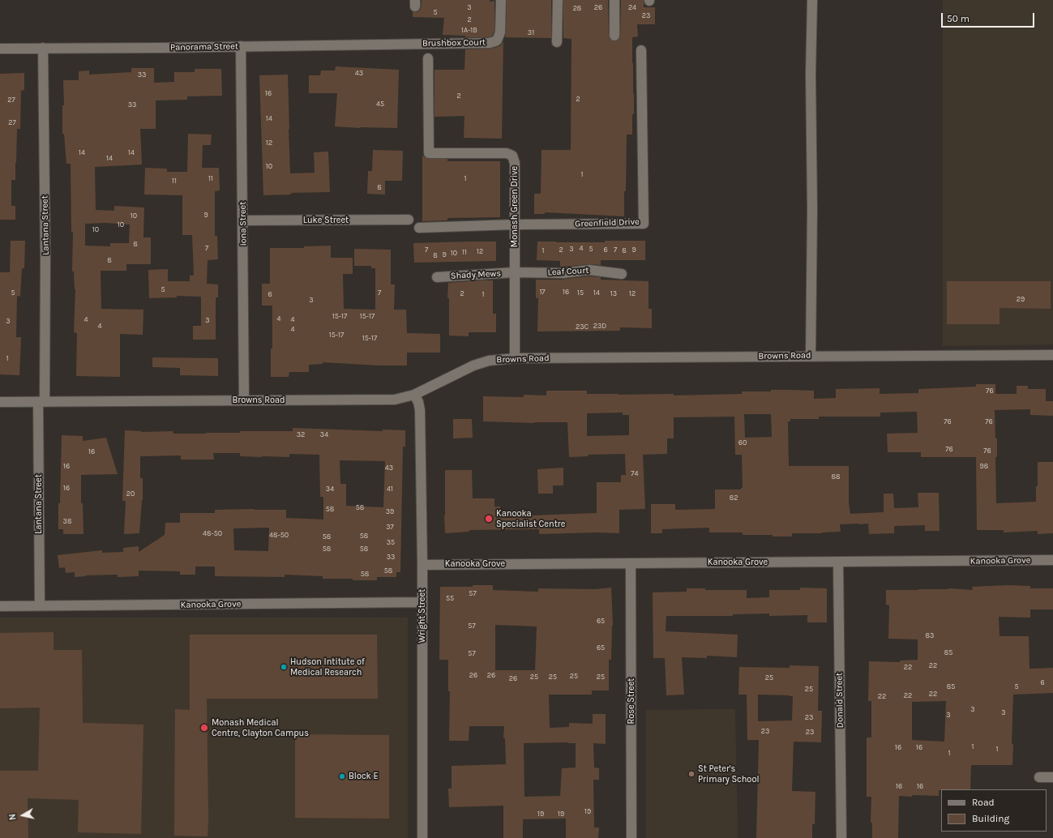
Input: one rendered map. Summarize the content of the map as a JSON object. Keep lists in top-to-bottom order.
{
  "streets": {
    "street": [
      "Brushbox Court",
      "Panorama Street",
      "Monash Green Drive",
      "Luke Street",
      "Greenfield Drive",
      "Iona Street",
      "Lantana Street",
      "Leaf Court",
      "Shady Mews",
      "Browns Road",
      "Kanooka Grove",
      "Wright Street",
      "Donald Street",
      "Rose Street"
    ]
  },
  "crossings": [
    ["Brushbox Court", "Panorama Street"],
    ["Panorama Street", "Iona Street"],
    ["Panorama Street", "Lantana Street"],
    ["Monash Green Drive", "Greenfield Drive"],
    ["Monash Green Drive", "Leaf Court"],
    ["Monash Green Drive", "Shady Mews"],
    ["Monash Green Drive", "Browns Road"],
    ["Luke Street", "Iona Street"],
    ["Iona Street", "Browns Road"],
    ["Lantana Street", "Browns Road"],
    ["Lantana Street", "Kanooka Grove"],
    ["Leaf Court", "Shady Mews"],
    ["Browns Road", "Wright Street"],
    ["Kanooka Grove", "Wright Street"],
    ["Kanooka Grove", "Donald Street"],
    ["Kanooka Grove", "Rose Street"]
  ],
  "places": [
    "Kanooka Specialist Centre",
    "Hudson Intitute of Medical Research",
    "Monash Medical Centre, Clayton Campus",
    "St Peter's Primary School",
    "Block E"
  ],
  "house_numbers": [
    "3",
    "26",
    "24",
    "28",
    "5",
    "23",
    "2",
    "1A-1B",
    "31",
    "43",
    "33",
    "16",
    "2",
    "2",
    "27",
    "45",
    "33",
    "14",
    "27",
    "12",
    "14",
    "14",
    "14",
    "10",
    "1",
    "11",
    "1",
    "11",
    "8",
    "9",
    "10",
    "10",
    "10",
    "8",
    "7",
    "4",
    "3",
    "5",
    "7",
    "2",
    "6",
    "7",
    "9",
    "1",
    "8",
    "12",
    "11",
    "10",
    "9",
    "8",
    "8",
    "5",
    "17",
    "16",
    "5",
    "7",
    "15",
    "14",
    "2",
    "13",
    "12",
    "6",
    "1",
    "29",
    "3",
    "15-17",
    "15-17",
    "4",
    "4",
    "4",
    "3",
    "3",
    "4",
    "23D",
    "23C",
    "4",
    "15-17",
    "15-17",
    "1",
    "76",
    "76",
    "76",
    "32",
    "34",
    "60",
    "76",
    "76",
    "16",
    "16",
    "98",
    "43",
    "74",
    "88",
    "16",
    "34",
    "41",
    "20",
    "82",
    "58",
    "58",
    "39",
    "38",
    "37",
    "48-50",
    "48-50",
    "58",
    "58",
    "35",
    "58",
    "58",
    "33",
    "58",
    "58",
    "57",
    "55",
    "65",
    "57",
    "83",
    "65",
    "85",
    "57",
    "22",
    "22",
    "26",
    "26",
    "25",
    "25",
    "25",
    "25",
    "25",
    "26",
    "6",
    "85",
    "5",
    "25",
    "22",
    "22",
    "22",
    "3",
    "3",
    "3",
    "23",
    "23",
    "23",
    "1",
    "16",
    "16",
    "1",
    "1",
    "16",
    "16",
    "19",
    "19",
    "19"
  ],
  "legend": ["Road", "Building"],
  "scale_bar": "50 m",
  "north": "left"
}
